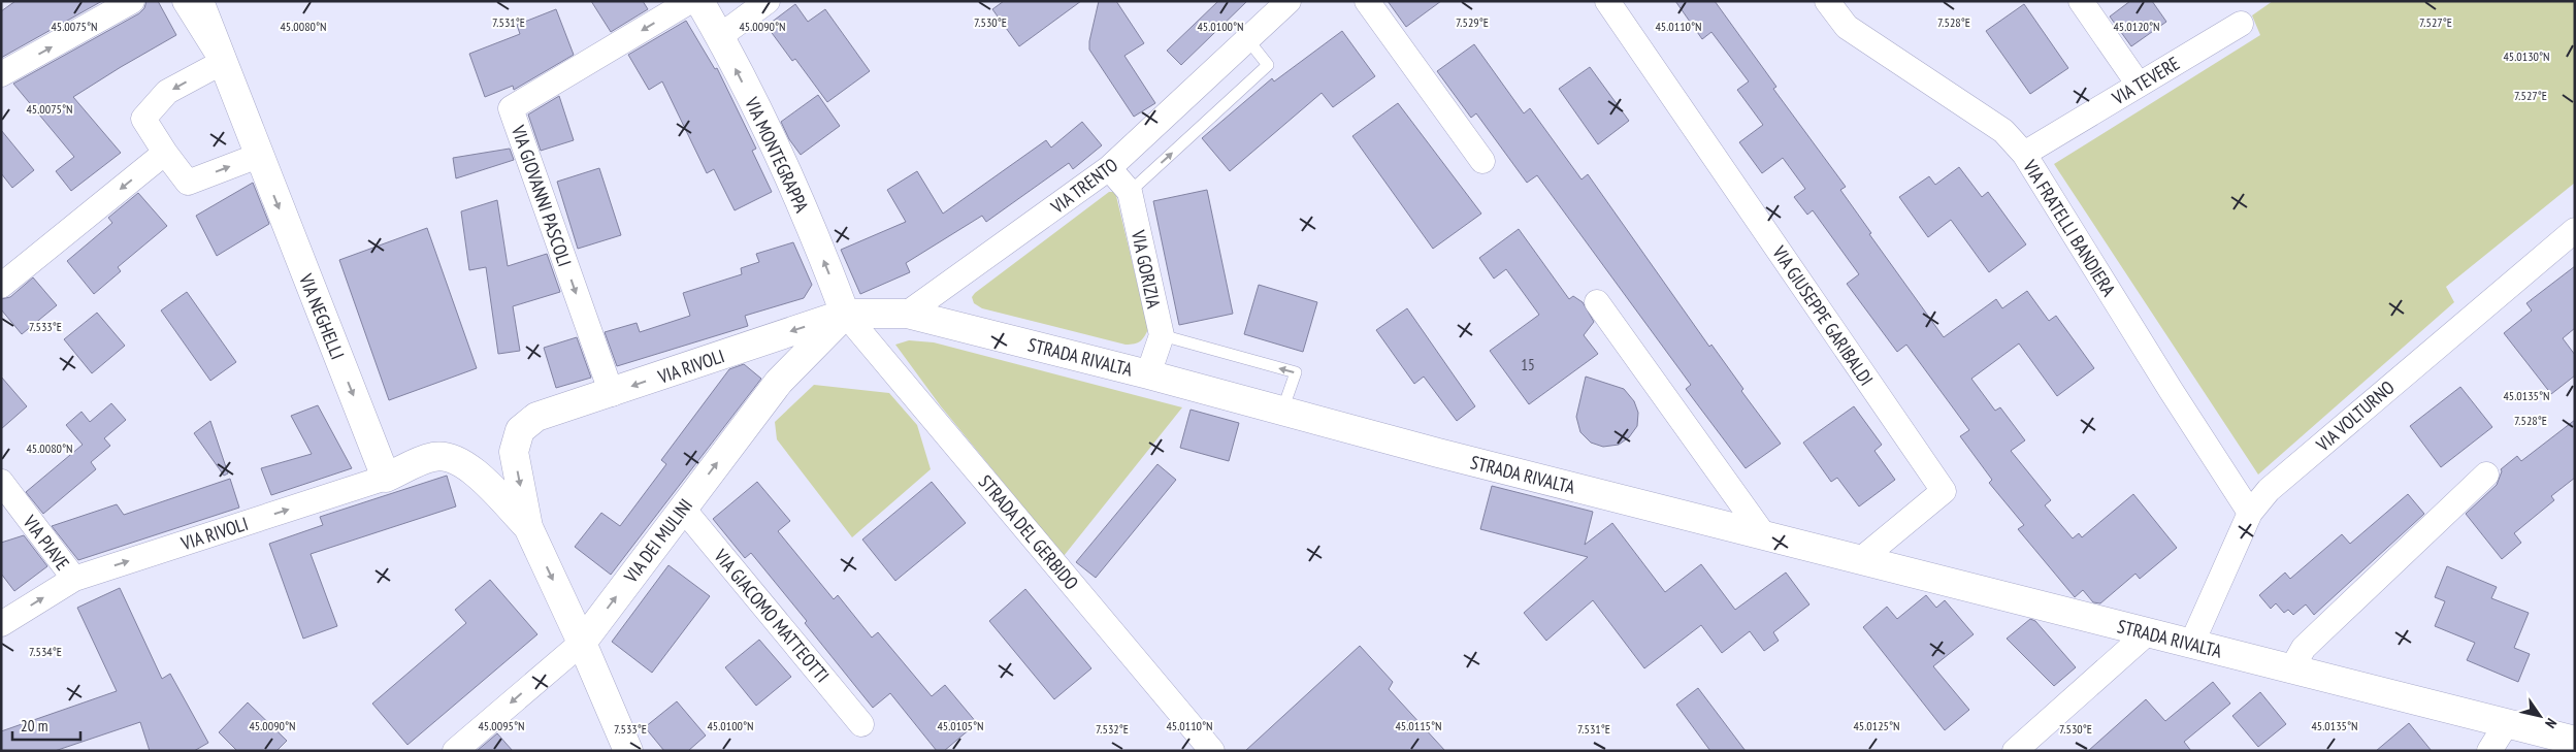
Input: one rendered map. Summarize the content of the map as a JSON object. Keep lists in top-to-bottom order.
{
  "streets": {
    "street": [
      "VIA TEVERE",
      "VIA MONTEGRAPPA",
      "VIA TRENTO",
      "VIA GIOVANNI PASCOLI",
      "VIA FRATELLI BANDIERA",
      "VIA GORIZIA",
      "VIA GIUSEPPE GARIBALDI",
      "VIA NEGHELLI",
      "STRADA RIVALTA",
      "VIA RIVOLI",
      "VIA VOLTURNO",
      "STRADA DEL GERBIDO",
      "VIA DEI MULINI",
      "VIA PIAVE",
      "VIA GIACOMO MATTEOTTI"
    ]
  },
  "crossings": [
    ["VIA TEVERE", "VIA FRATELLI BANDIERA"],
    ["VIA MONTEGRAPPA", "STRADA RIVALTA"],
    ["VIA MONTEGRAPPA", "VIA RIVOLI"],
    ["VIA MONTEGRAPPA", "STRADA DEL GERBIDO"],
    ["VIA MONTEGRAPPA", "VIA DEI MULINI"],
    ["VIA TRENTO", "VIA GORIZIA"],
    ["VIA TRENTO", "STRADA RIVALTA"],
    ["VIA GIOVANNI PASCOLI", "VIA RIVOLI"],
    ["VIA FRATELLI BANDIERA", "VIA VOLTURNO"],
    ["VIA GIUSEPPE GARIBALDI", "STRADA RIVALTA"],
    ["VIA NEGHELLI", "VIA RIVOLI"],
    ["STRADA RIVALTA", "VIA RIVOLI"],
    ["STRADA RIVALTA", "VIA VOLTURNO"],
    ["STRADA RIVALTA", "STRADA DEL GERBIDO"],
    ["STRADA RIVALTA", "VIA DEI MULINI"],
    ["VIA RIVOLI", "STRADA DEL GERBIDO"],
    ["VIA RIVOLI", "VIA DEI MULINI"],
    ["VIA RIVOLI", "VIA PIAVE"],
    ["STRADA DEL GERBIDO", "VIA DEI MULINI"],
    ["VIA DEI MULINI", "VIA GIACOMO MATTEOTTI"]
  ],
  "one_way": ["VIA MONTEGRAPPA", "VIA NEGHELLI"],
  "house_numbers": ["15"],
  "scale_bar": "20 m",
  "north": "bottom right",
  "coordinates": [
    "7.531°E",
    "7.530°E",
    "7.529°E",
    "7.527°E",
    "7.528°E",
    "45.0120°N",
    "45.0075°N",
    "45.0080°N",
    "45.0090°N",
    "45.0100°N",
    "45.0110°N",
    "45.0130°N",
    "7.533°E",
    "45.0135°N",
    "7.534°E",
    "45.0095°N",
    "45.0105°N",
    "45.0115°N",
    "45.0125°N",
    "7.532°E"
  ]
}
